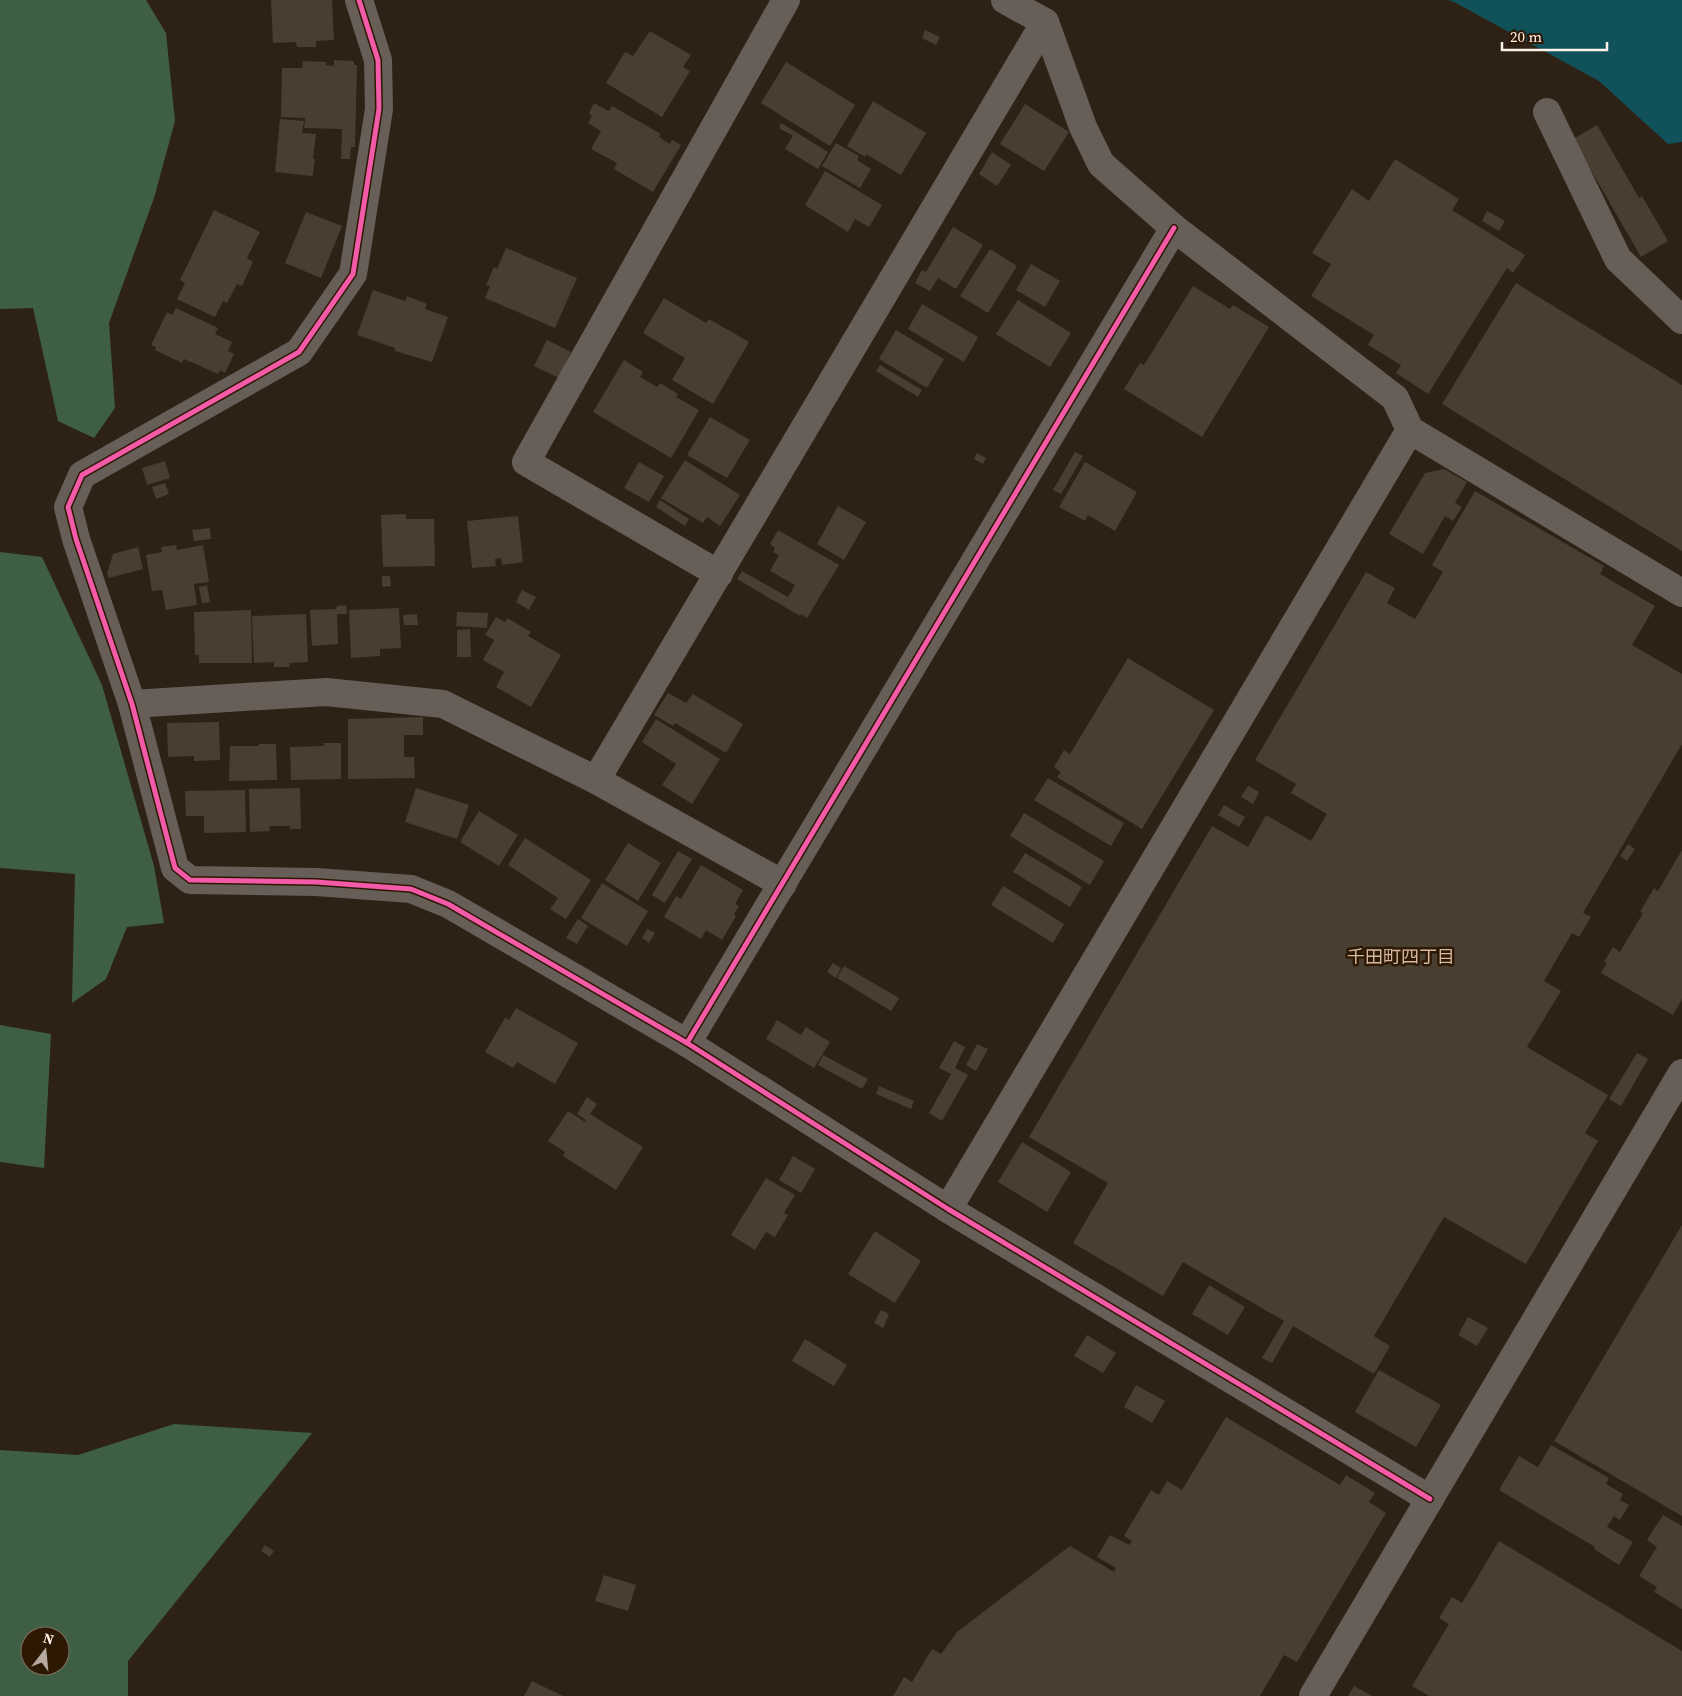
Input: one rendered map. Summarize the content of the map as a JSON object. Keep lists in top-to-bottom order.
{
  "districts": ["千田町四丁目"],
  "scale_bar": "20 m",
  "north": "top"
}
